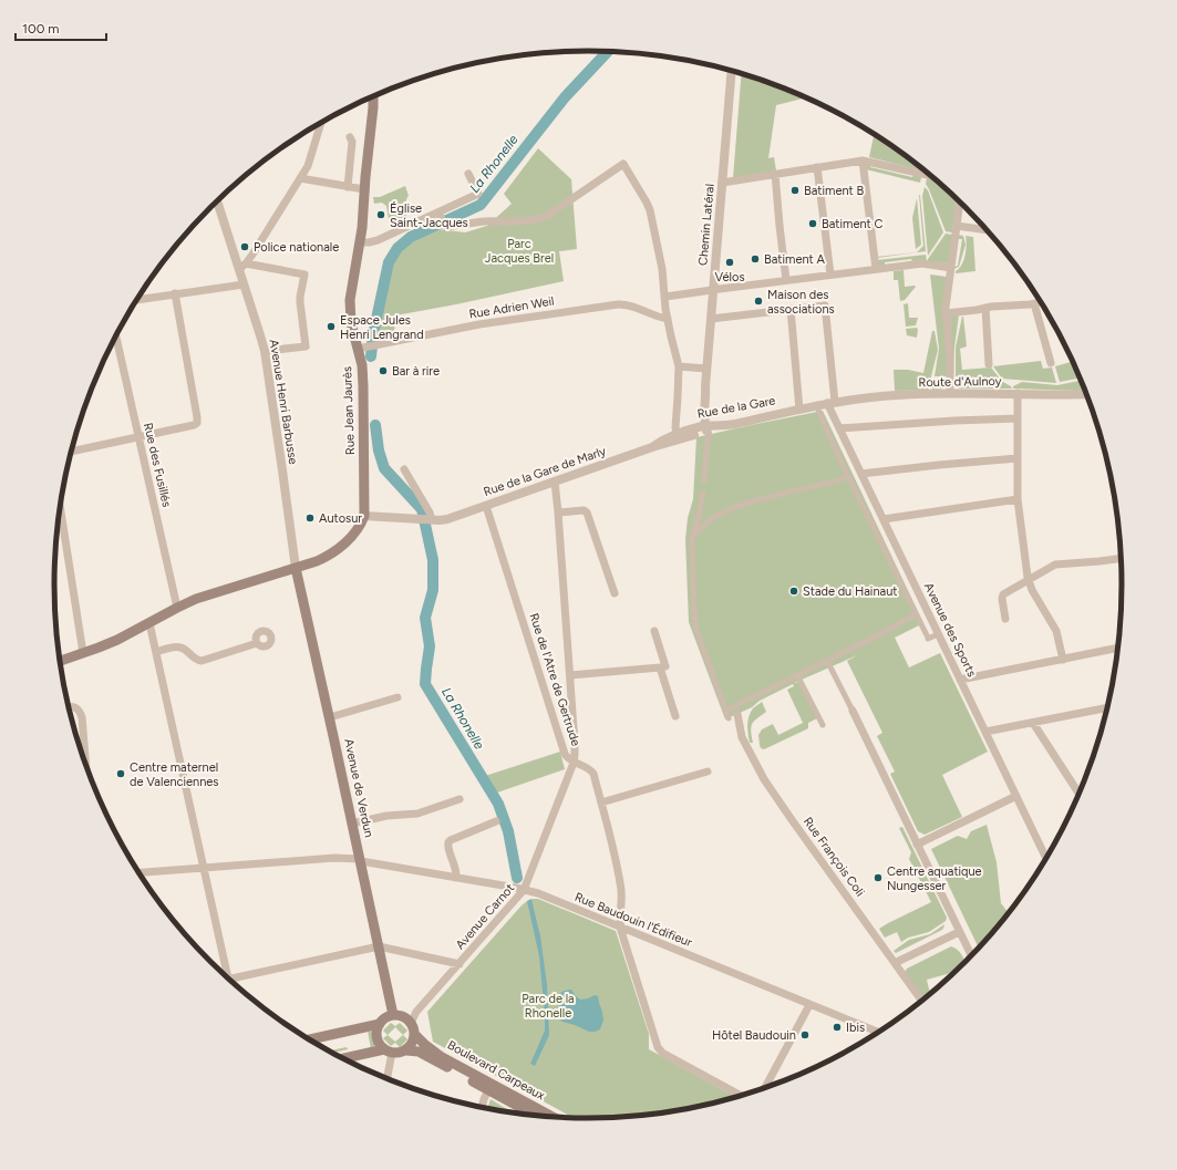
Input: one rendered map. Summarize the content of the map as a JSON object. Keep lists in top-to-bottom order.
{
  "streets": {
    "main road": ["Rue Jean Jaurès", "Avenue de Verdun", "Boulevard Carpeaux"],
    "street": [
      "Chemin Latéral",
      "Rue Adrien Weil",
      "Route d'Aulnoy",
      "Avenue Henri Barbusse",
      "Rue de la Gare",
      "Rue des Fusillés",
      "Rue de la Gare de Marly",
      "Avenue des Sports",
      "Rue de l'Atre de Gertrude",
      "Rue François Coli",
      "Avenue Carnot",
      "Rue Baudouin l'Édifieur"
    ]
  },
  "crossings": [
    ["Chemin Latéral", "Rue de la Gare"],
    ["Rue Adrien Weil", "Rue Jean Jaurès"],
    ["Route d'Aulnoy", "Rue de la Gare"],
    ["Route d'Aulnoy", "Avenue des Sports"],
    ["Avenue Henri Barbusse", "Avenue de Verdun"],
    ["Rue de la Gare", "Rue de la Gare de Marly"],
    ["Rue de la Gare", "Avenue des Sports"],
    ["Rue Jean Jaurès", "Rue de la Gare de Marly"],
    ["Rue de la Gare de Marly", "Rue de l'Atre de Gertrude"],
    ["Rue de la Gare de Marly", "Avenue Carnot"],
    ["Rue de l'Atre de Gertrude", "Avenue Carnot"],
    ["Rue de l'Atre de Gertrude", "Rue Baudouin l'Édifieur"],
    ["Avenue de Verdun", "Avenue Carnot"],
    ["Avenue de Verdun", "Rue Baudouin l'Édifieur"],
    ["Avenue de Verdun", "Boulevard Carpeaux"],
    ["Avenue Carnot", "Rue Baudouin l'Édifieur"],
    ["Avenue Carnot", "Boulevard Carpeaux"]
  ],
  "water": ["La Rhonelle"],
  "parks": ["Parc Jacques Brel", "Parc de la Rhonelle"],
  "places": [
    "Batiment B",
    "Église Saint-Jacques",
    "Batiment C",
    "Police nationale",
    "Batiment A",
    "Vélos",
    "Maison des associations",
    "Espace Jules Henri Lengrand",
    "Bar à rire",
    "Autosur",
    "Stade du Hainaut",
    "Centre maternel de Valenciennes",
    "Centre aquatique Nungesser",
    "Ibis",
    "Hôtel Baudouin"
  ],
  "scale_bar": "100 m"
}
